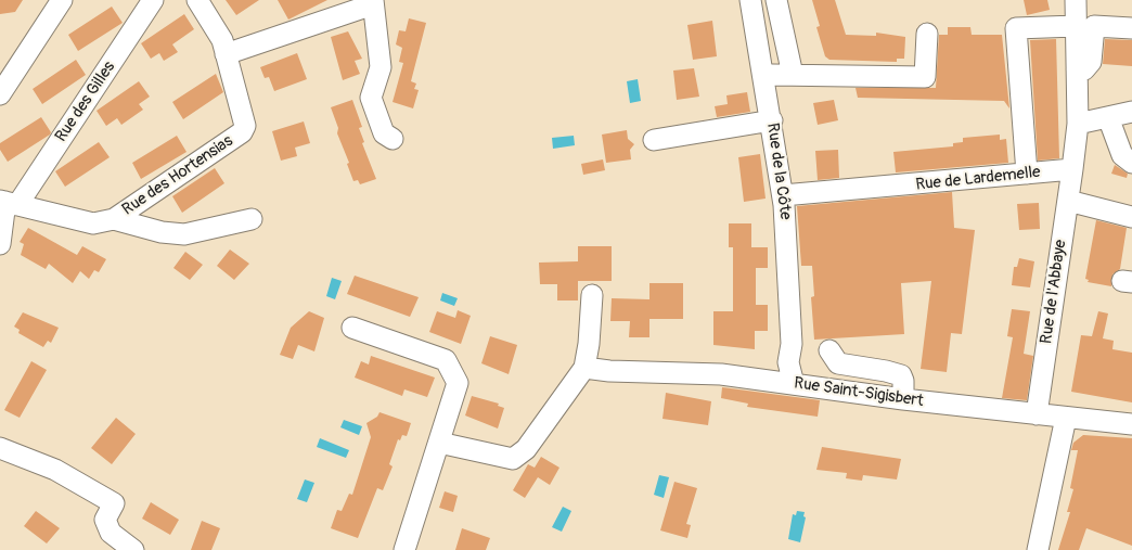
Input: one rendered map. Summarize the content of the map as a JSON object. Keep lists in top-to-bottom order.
{
  "streets": {
    "street": [
      "Rue des Gilles",
      "Rue de la Côte",
      "Rue des Hortensias",
      "Rue de Lardemelle",
      "Rue de l'Abbaye",
      "Rue Saint-Sigisbert"
    ]
  },
  "crossings": [
    ["Rue de la Côte", "Rue de Lardemelle"],
    ["Rue de la Côte", "Rue Saint-Sigisbert"],
    ["Rue de Lardemelle", "Rue de l'Abbaye"],
    ["Rue de l'Abbaye", "Rue Saint-Sigisbert"]
  ]
}
